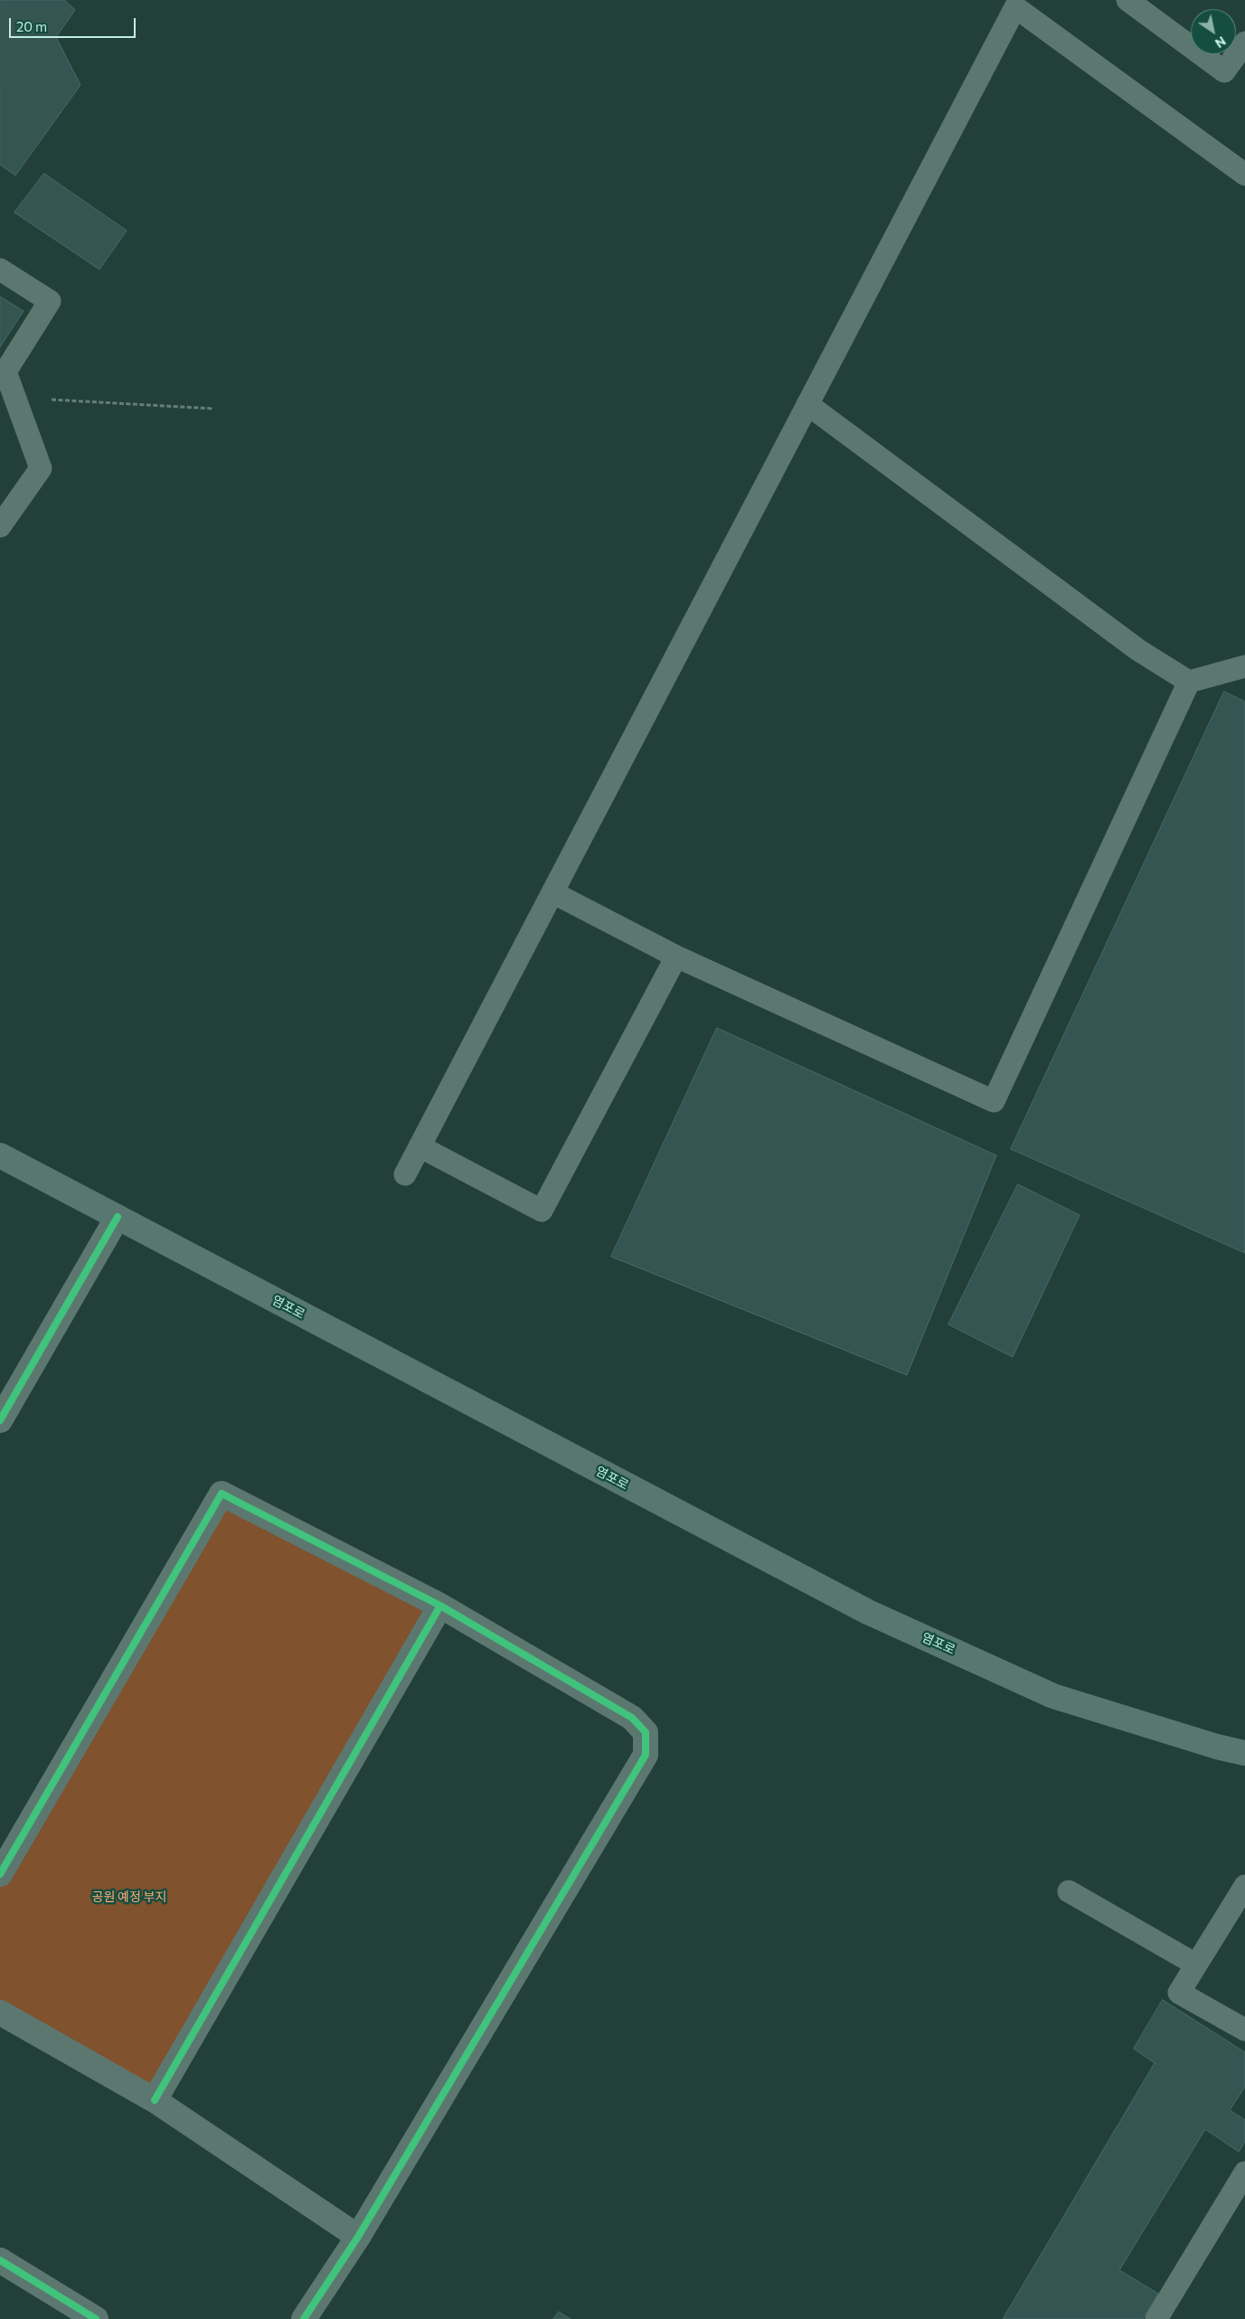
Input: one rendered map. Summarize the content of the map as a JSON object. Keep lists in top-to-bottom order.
{
  "streets": {
    "main road": ["염포로"]
  },
  "parks": ["공원 예정 부지"],
  "scale_bar": "20 m",
  "north": "bottom right"
}
